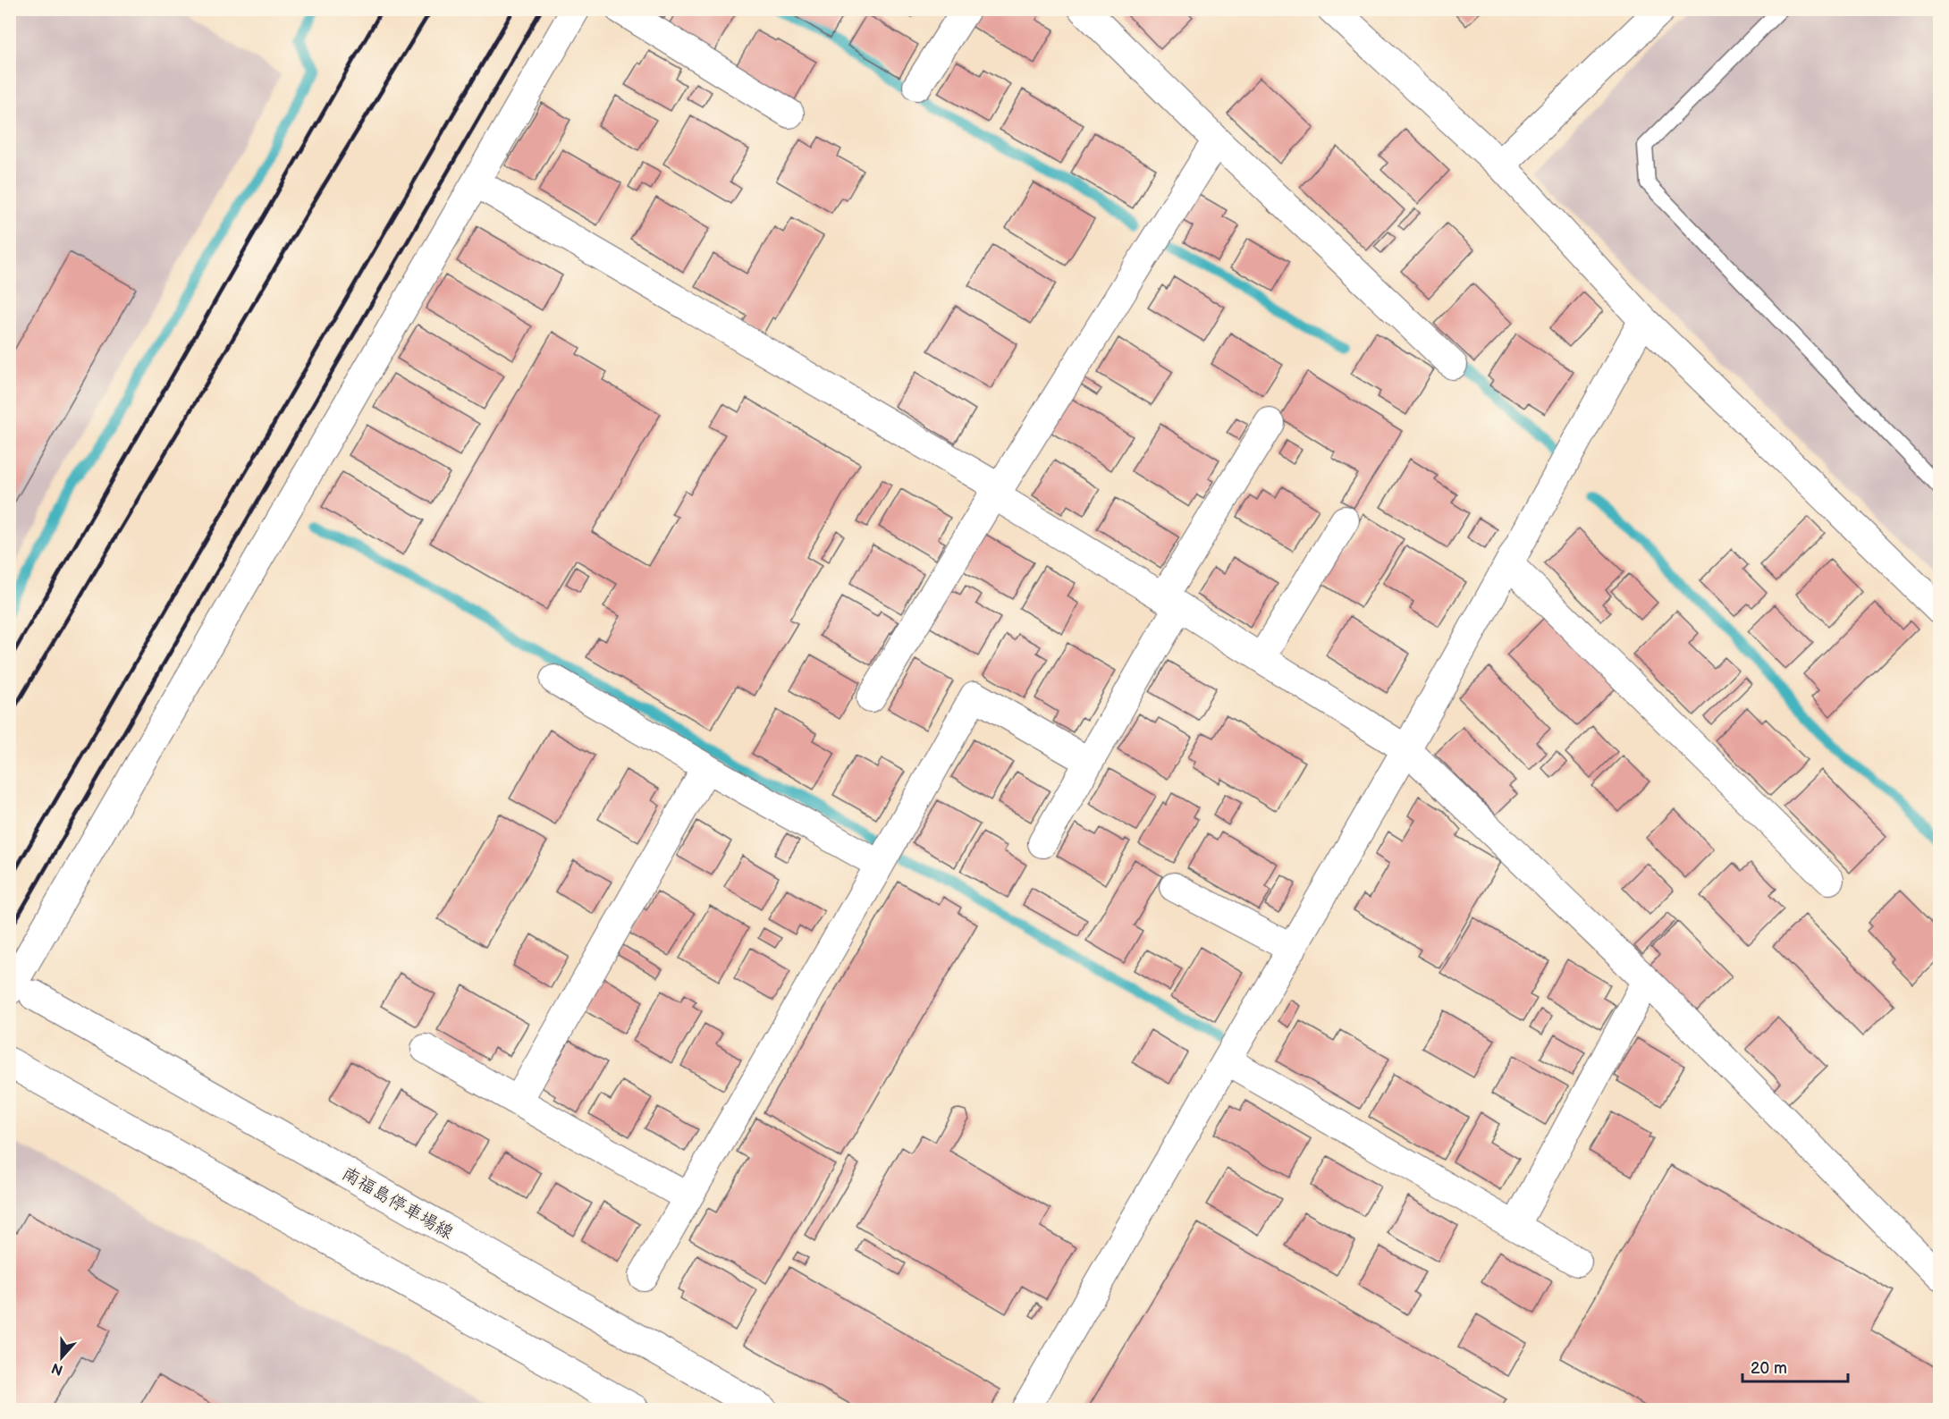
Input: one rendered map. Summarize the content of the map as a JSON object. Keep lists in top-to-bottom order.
{
  "streets": {
    "main road": ["南福島停車場線"]
  },
  "scale_bar": "20 m",
  "north": "bottom"
}
